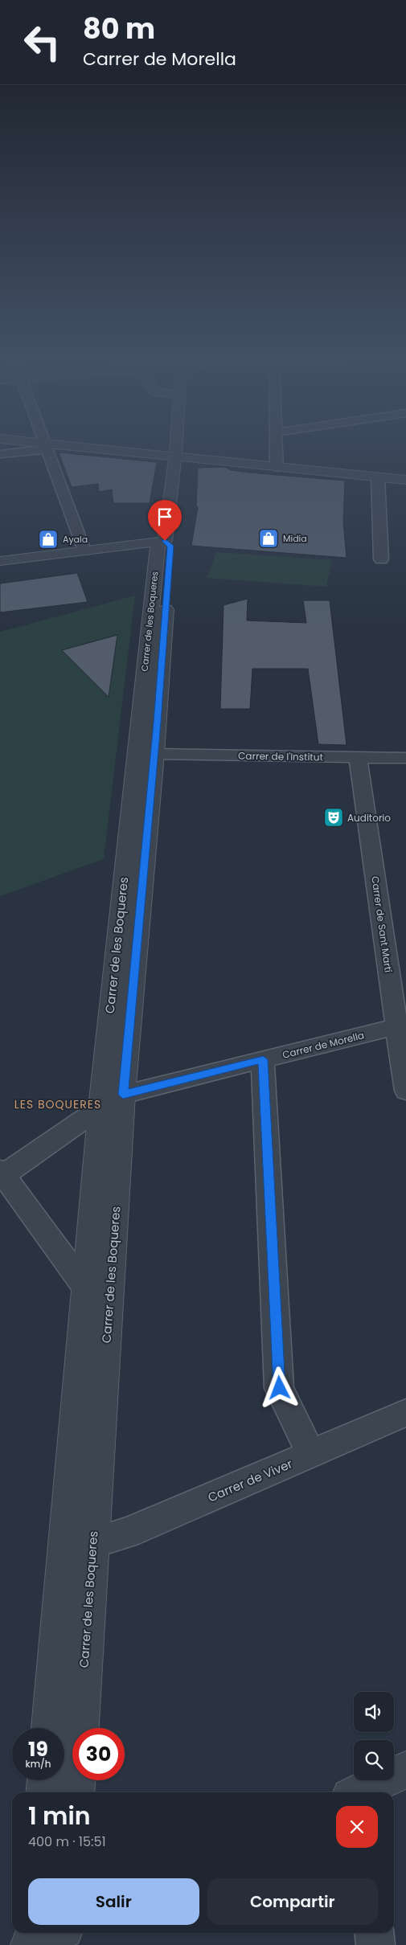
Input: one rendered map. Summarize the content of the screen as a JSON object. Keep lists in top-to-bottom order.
{
  "streets": {
    "street": [
      "Carrer de les Boqueres",
      "Carrer de l'Institut",
      "Carrer de Sant Martí",
      "Carrer de Morella",
      "Carrer de Viver"
    ]
  },
  "crossings": [
    ["Carrer de les Boqueres", "Carrer de l'Institut"],
    ["Carrer de les Boqueres", "Carrer de Morella"],
    ["Carrer de les Boqueres", "Carrer de Viver"],
    ["Carrer de l'Institut", "Carrer de Sant Martí"],
    ["Carrer de Sant Martí", "Carrer de Morella"]
  ],
  "districts": ["LES BOQUERES"],
  "places": {
    "shop": ["Midia", "Ayala"],
    "theatre": ["Auditorio"]
  },
  "page": {
    "turn": ["80 m", "Carrer de Morella"],
    "speed": "19 km/h",
    "limit": "30",
    "heading": ["1 min", "400 m · 15:51"],
    "buttons": ["Salir", "Compartir"]
  }
}
